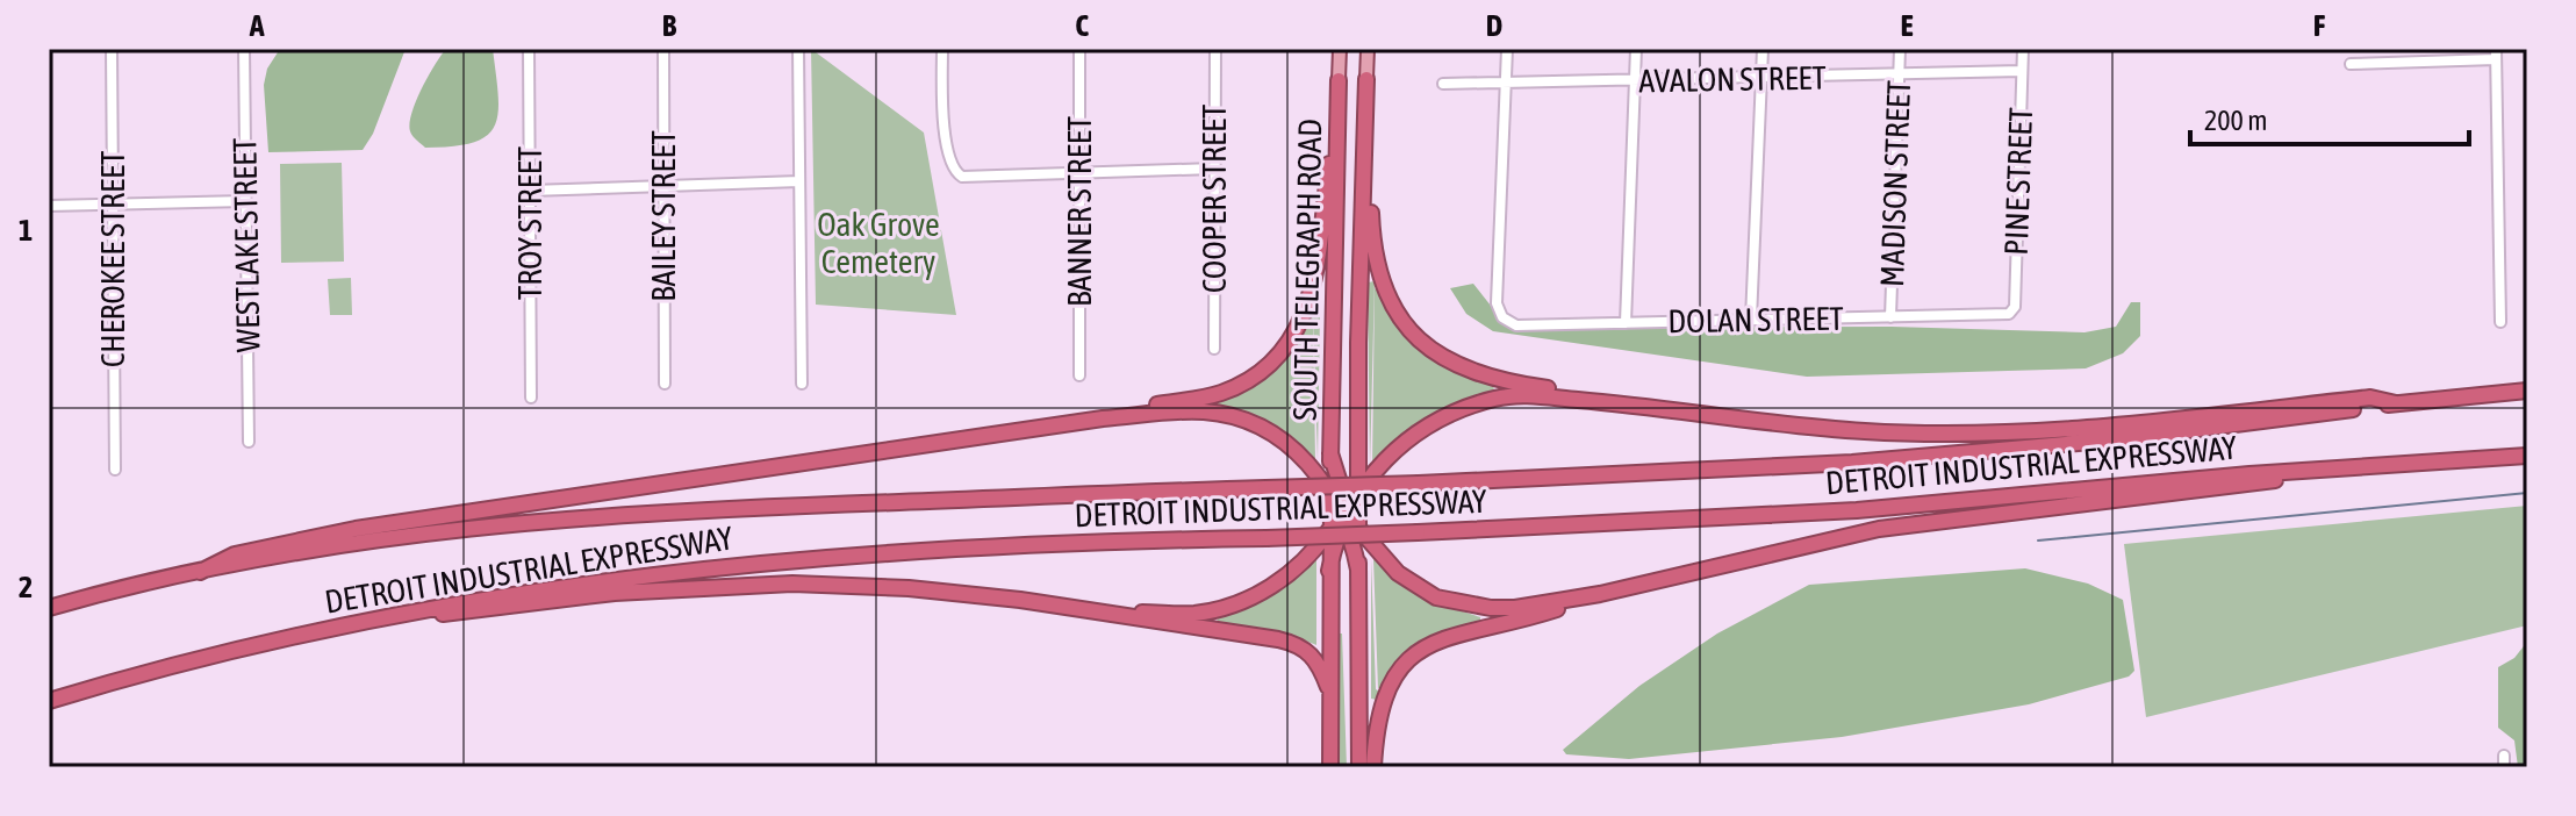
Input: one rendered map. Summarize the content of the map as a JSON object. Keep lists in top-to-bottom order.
{
  "streets": {
    "highway": ["SOUTH TELEGRAPH ROAD", "DETROIT INDUSTRIAL EXPRESSWAY"],
    "street": [
      "AVALON STREET",
      "PINE STREET",
      "MADISON STREET",
      "COOPER STREET",
      "BANNER STREET",
      "BAILEY STREET",
      "TROY STREET",
      "WESTLAKE STREET",
      "CHEROKEE STREET",
      "DOLAN STREET"
    ]
  },
  "crossings": [
    ["AVALON STREET", "PINE STREET"],
    ["AVALON STREET", "MADISON STREET"],
    ["AVALON STREET", "DOLAN STREET"],
    ["PINE STREET", "DOLAN STREET"],
    ["MADISON STREET", "DOLAN STREET"]
  ],
  "parks": ["Oak Grove Cemetery"],
  "scale_bar": "200 m",
  "grid": {
    "columns": [
      "A",
      "B",
      "C",
      "D",
      "E",
      "F"
    ],
    "rows": ["1", "2"]
  }
}
